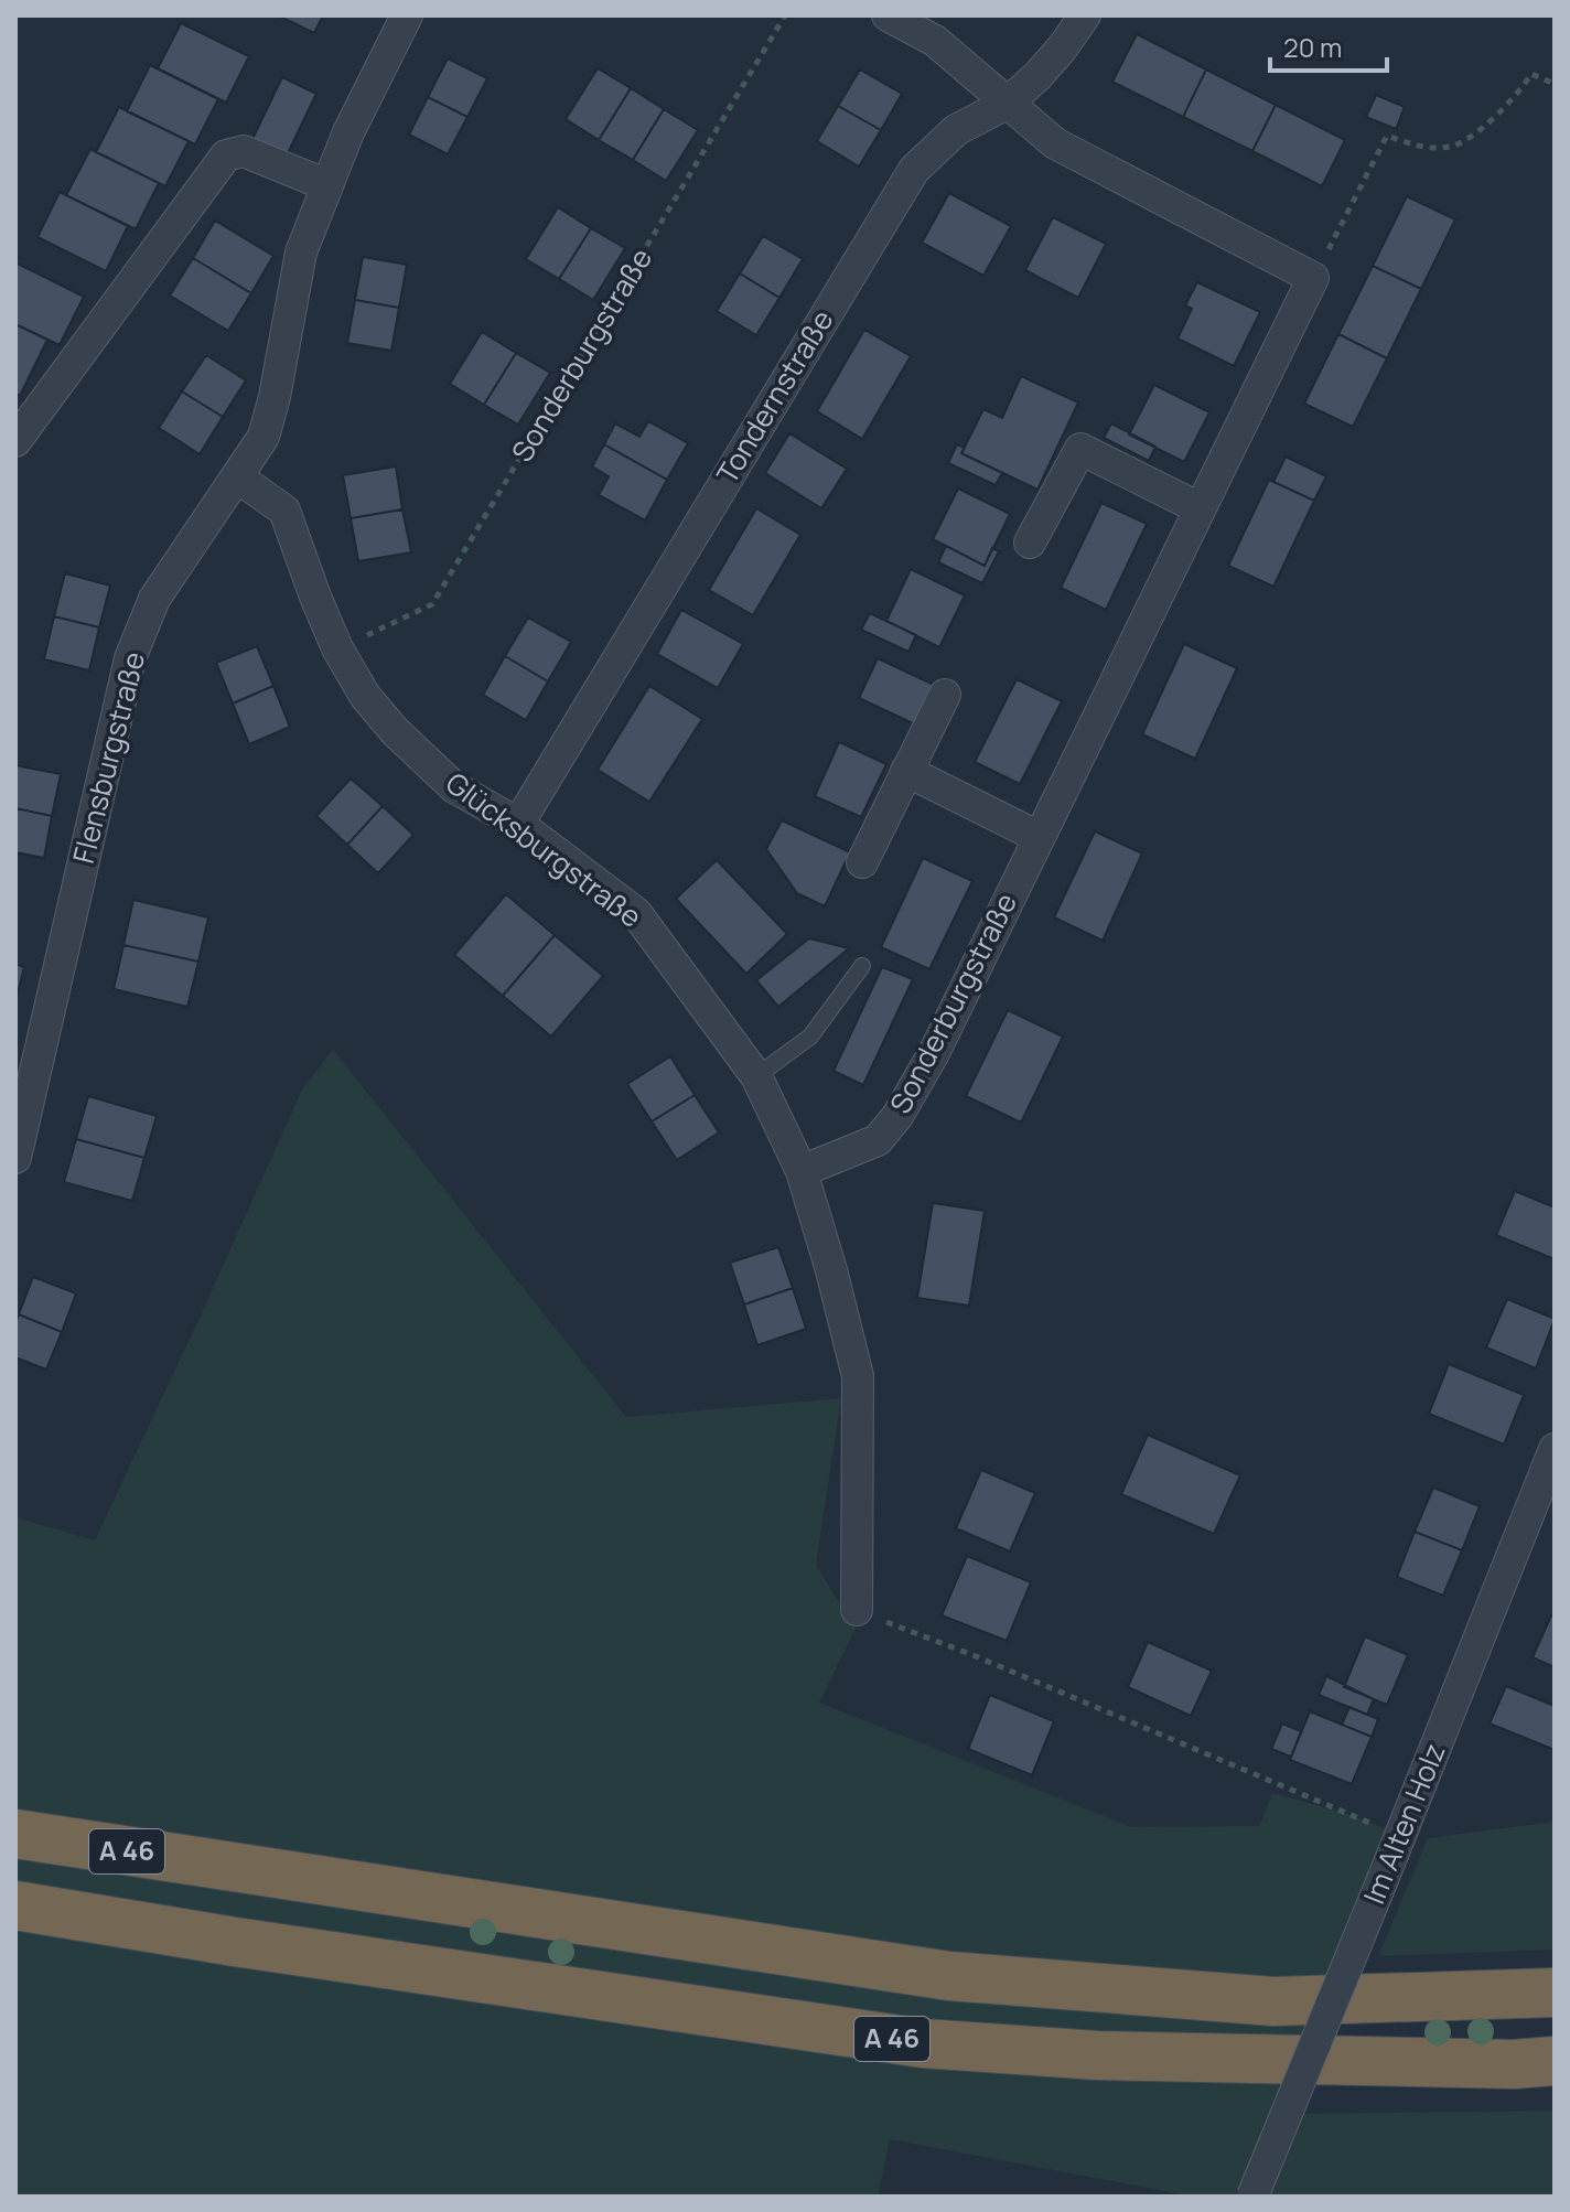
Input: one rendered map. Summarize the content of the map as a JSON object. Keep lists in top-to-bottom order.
{
  "streets": {
    "highway": ["A 46"],
    "street": [
      "Sonderburgstraße",
      "Tondernstraße",
      "Flensburgstraße",
      "Glücksburgstraße",
      "Im Alten Holz"
    ]
  },
  "crossings": [
    ["Sonderburgstraße", "Glücksburgstraße"],
    ["Tondernstraße", "Glücksburgstraße"],
    ["Flensburgstraße", "Glücksburgstraße"]
  ],
  "scale_bar": "20 m"
}
